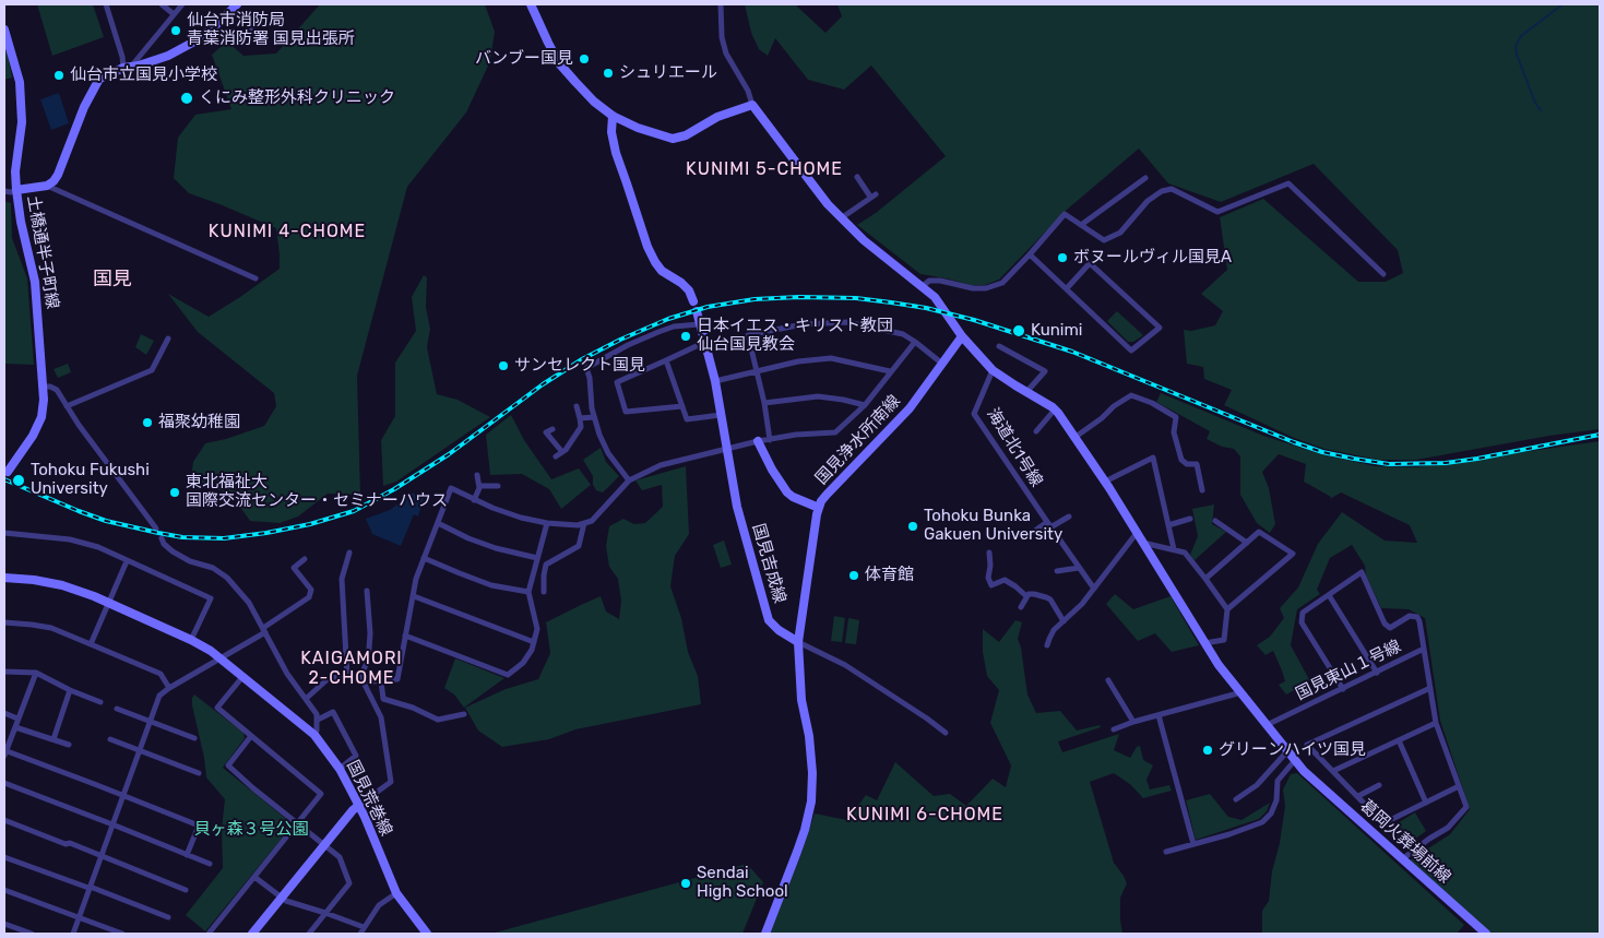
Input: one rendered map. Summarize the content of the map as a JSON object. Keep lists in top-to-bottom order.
{
  "streets": {
    "street": [
      "土橋通半子町線",
      "国見浄水所南線",
      "海道北1号線",
      "国見吉成線",
      "国見東山１号線",
      "国見荒巻線",
      "葛岡火葬場前線"
    ]
  },
  "crossings": [
    ["国見浄水所南線", "国見吉成線"],
    ["国見東山１号線", "葛岡火葬場前線"]
  ],
  "districts": [
    "KUNIMI 5-CHOME",
    "KUNIMI 4-CHOME",
    "国見",
    "KAIGAMORI 2-CHOME",
    "KUNIMI 6-CHOME"
  ],
  "parks": ["貝ヶ森３号公園"],
  "places": [
    "仙台市消防局 青葉消防署 国見出張所",
    "バンブー国見",
    "シュリエール",
    "仙台市立国見小学校",
    "くにみ整形外科クリニック",
    "ボヌールヴィル国見A",
    "Kunimi",
    "日本イエス・キリスト教団 仙台国見教会",
    "サンセレクト国見",
    "福聚幼稚園",
    "Tohoku Fukushi University",
    "東北福祉大 国際交流センター・セミナーハウス",
    "Tohoku Bunka Gakuen University",
    "体育館",
    "グリーンハイツ国見",
    "Sendai High School"
  ]
}
